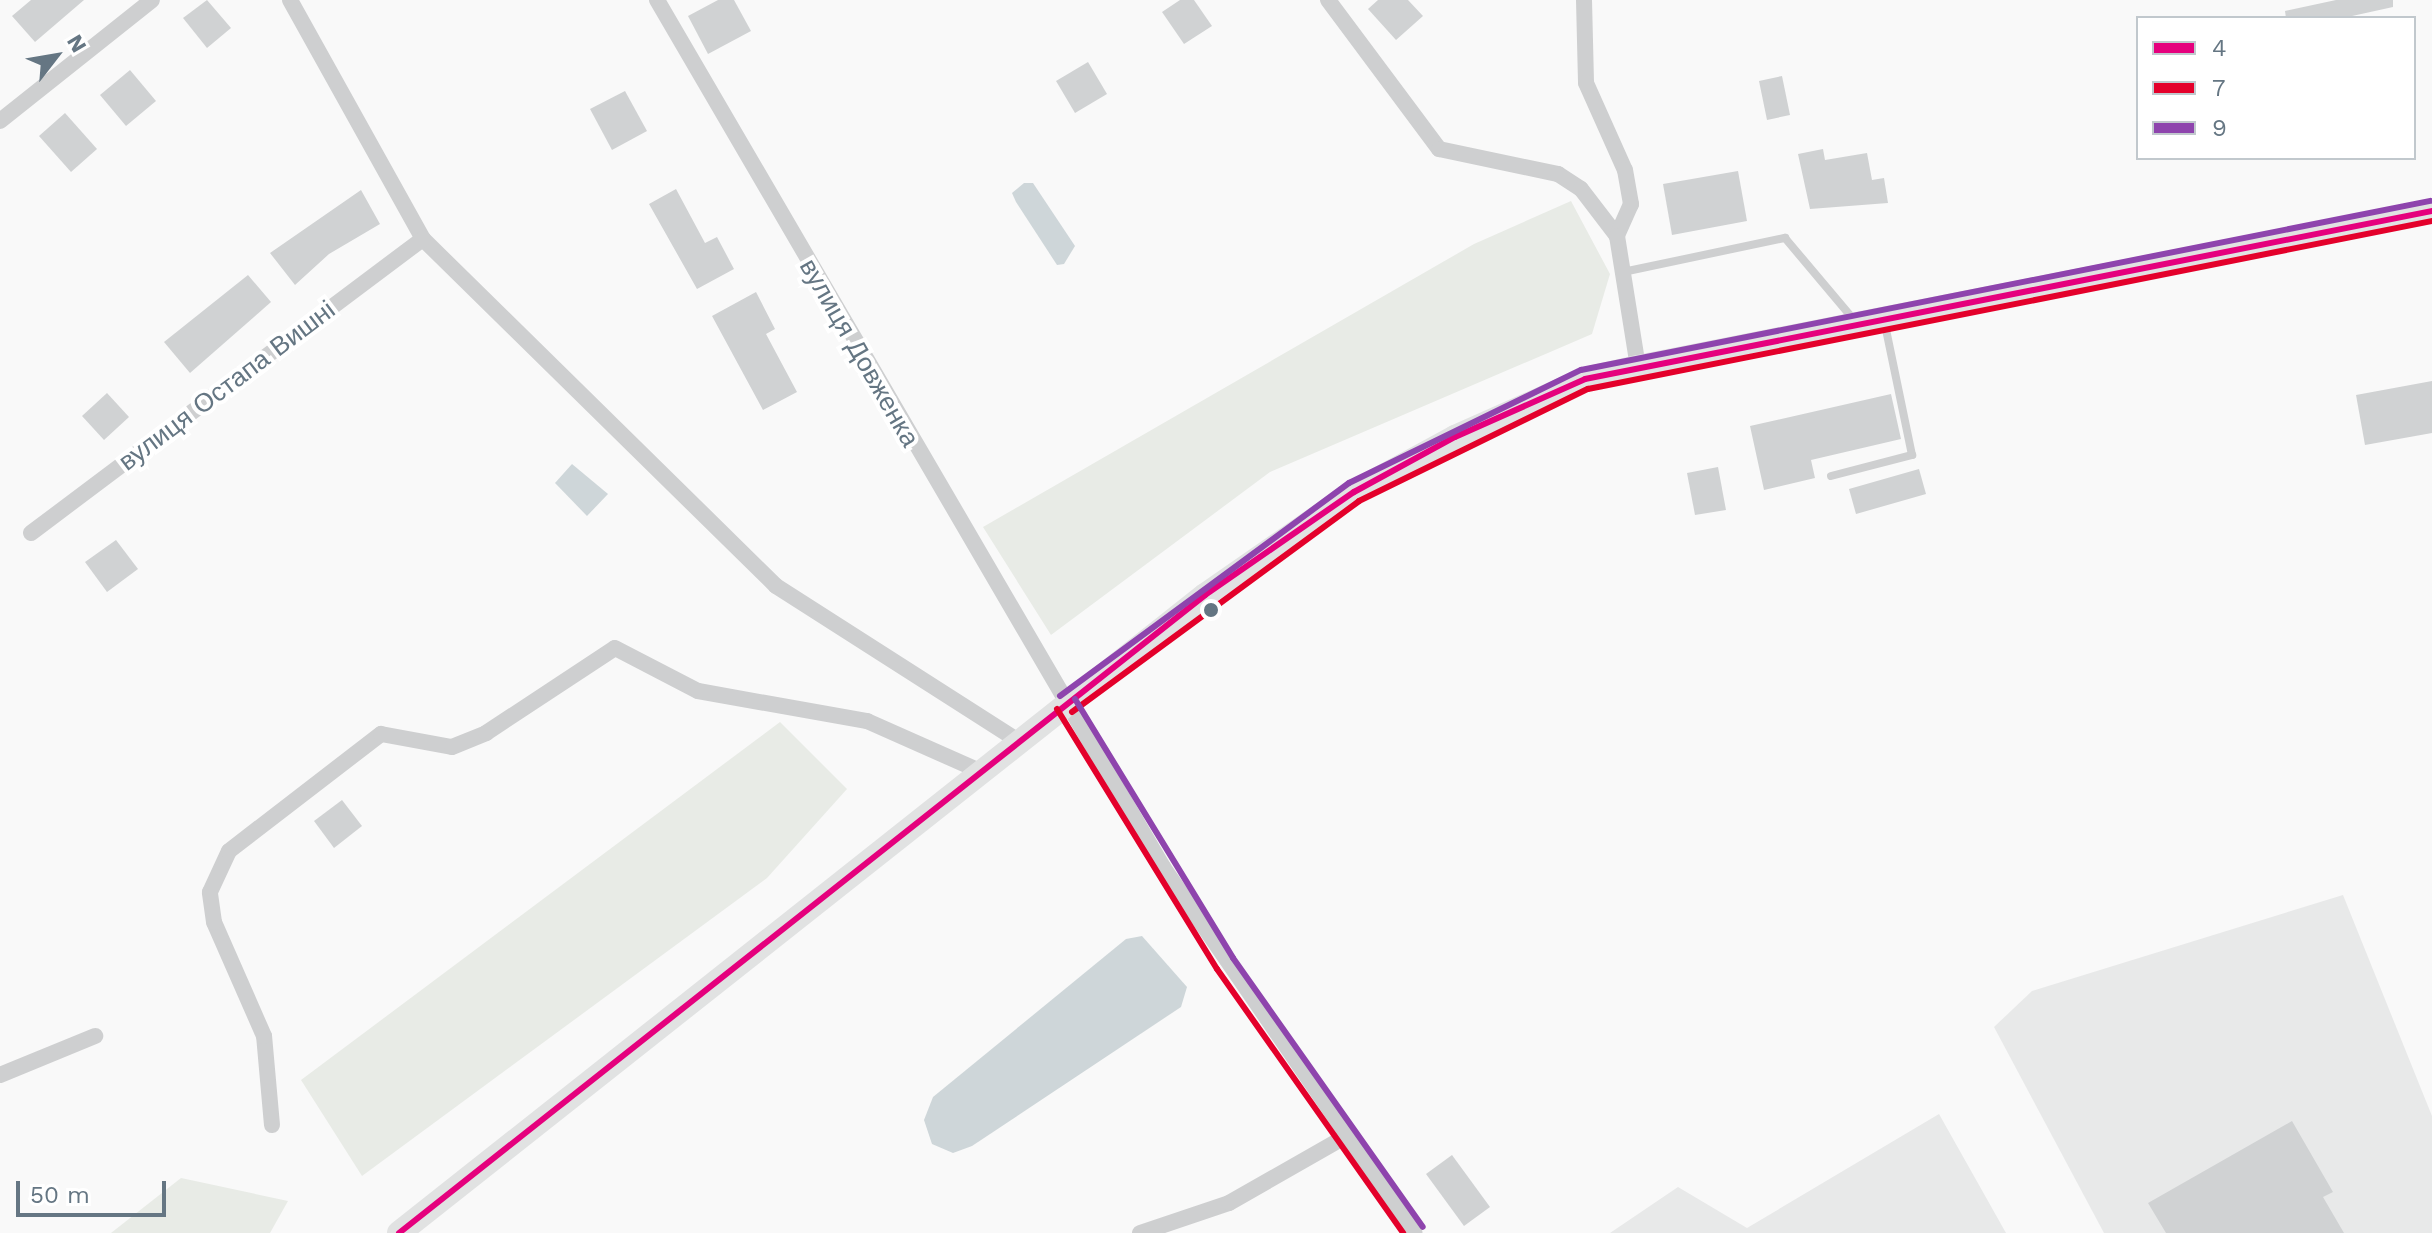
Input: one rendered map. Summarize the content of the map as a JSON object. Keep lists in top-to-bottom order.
{
  "streets": {
    "street": ["вулиця Довженка", "вулиця Остапа Вишні"]
  },
  "lines": ["transit line 9", "transit line 4", "transit line 7"],
  "legend": ["4", "7", "9"],
  "scale_bar": "50 m",
  "north": "top right"
}
